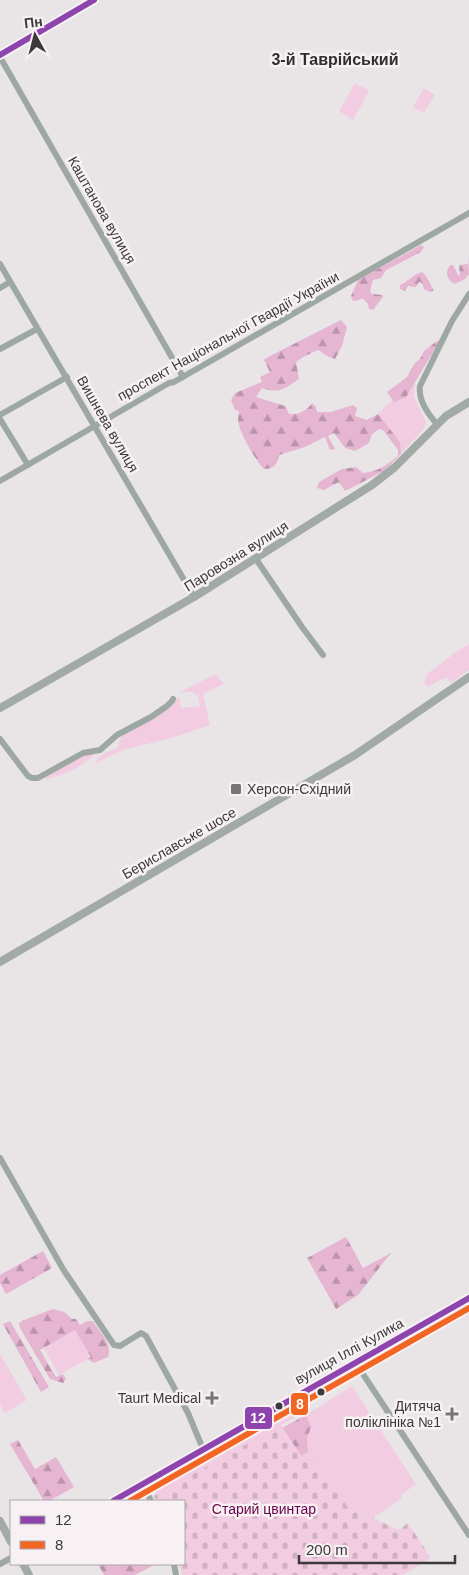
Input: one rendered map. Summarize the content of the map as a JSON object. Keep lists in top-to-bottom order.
{
  "streets": {
    "main road": ["Паровозна вулиця", "Бериславське шосе"],
    "street": [
      "Каштанова вулиця",
      "проспект Національної Гвардії України",
      "Вишнева вулиця",
      "вулиця Іллі Кулика"
    ]
  },
  "crossings": [
    ["Каштанова вулиця", "проспект Національної Гвардії України"],
    ["проспект Національної Гвардії України", "Вишнева вулиця"],
    ["Вишнева вулиця", "Паровозна вулиця"]
  ],
  "districts": ["3-й Таврійський"],
  "parks": ["Старий цвинтар"],
  "places": {
    "transit": ["Херсон-Східний"],
    "health": ["Taurt Medical", "Дитяча поліклініка №1"]
  },
  "lines": ["transit line 12", "transit line 8"],
  "legend": ["12", "8"],
  "scale_bar": "200 m",
  "north": "top"
}
